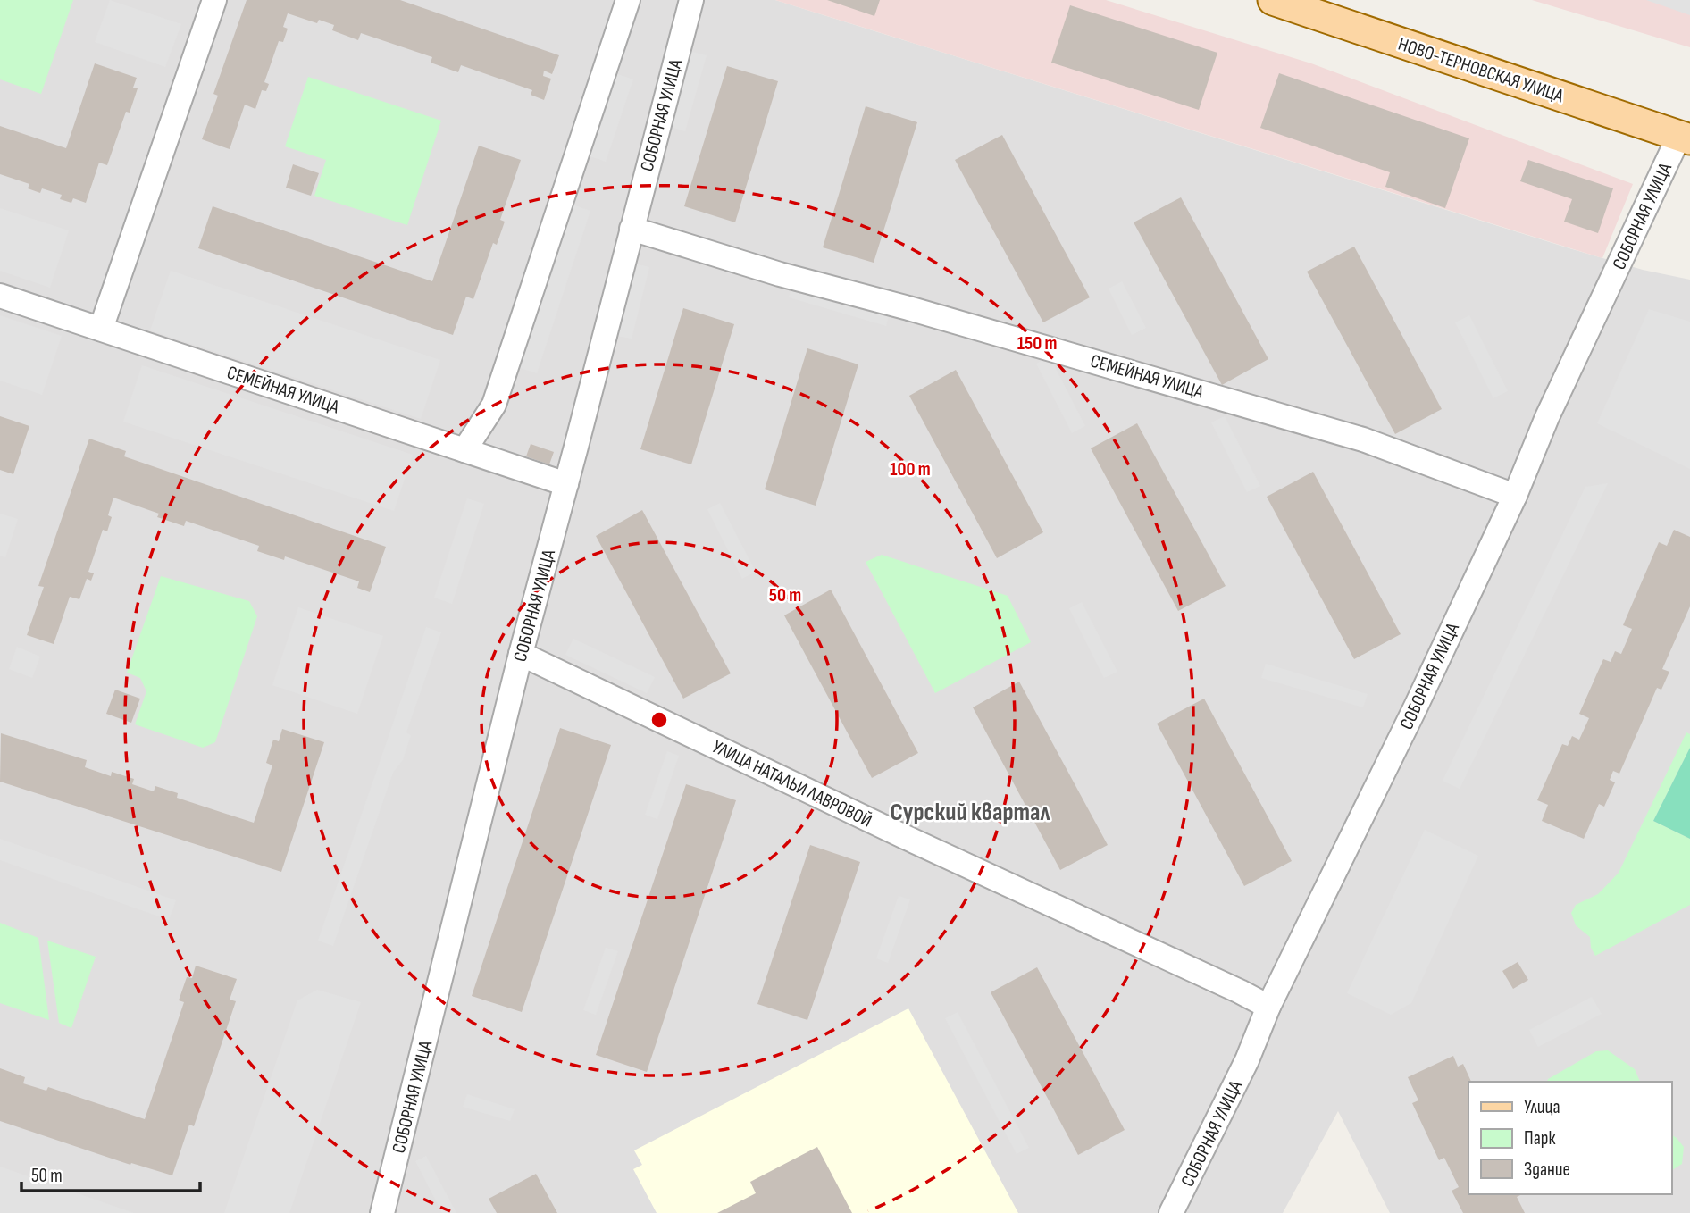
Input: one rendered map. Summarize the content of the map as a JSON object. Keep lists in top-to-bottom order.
{
  "streets": {
    "main road": ["НОВО-ТЕРНОВСКАЯ УЛИЦА"],
    "street": ["СОБОРНАЯ УЛИЦА", "СЕМЕЙНАЯ УЛИЦА", "УЛИЦА НАТАЛЬИ ЛАВРОВОЙ"]
  },
  "crossings": [
    ["НОВО-ТЕРНОВСКАЯ УЛИЦА", "СОБОРНАЯ УЛИЦА"],
    ["СОБОРНАЯ УЛИЦА", "СЕМЕЙНАЯ УЛИЦА"],
    ["СОБОРНАЯ УЛИЦА", "УЛИЦА НАТАЛЬИ ЛАВРОВОЙ"]
  ],
  "districts": ["Сурский квартал"],
  "legend": ["Улица", "Парк", "Здание"],
  "scale_bar": "50 m",
  "rings": ["150 m", "100 m", "50 m"]
}
